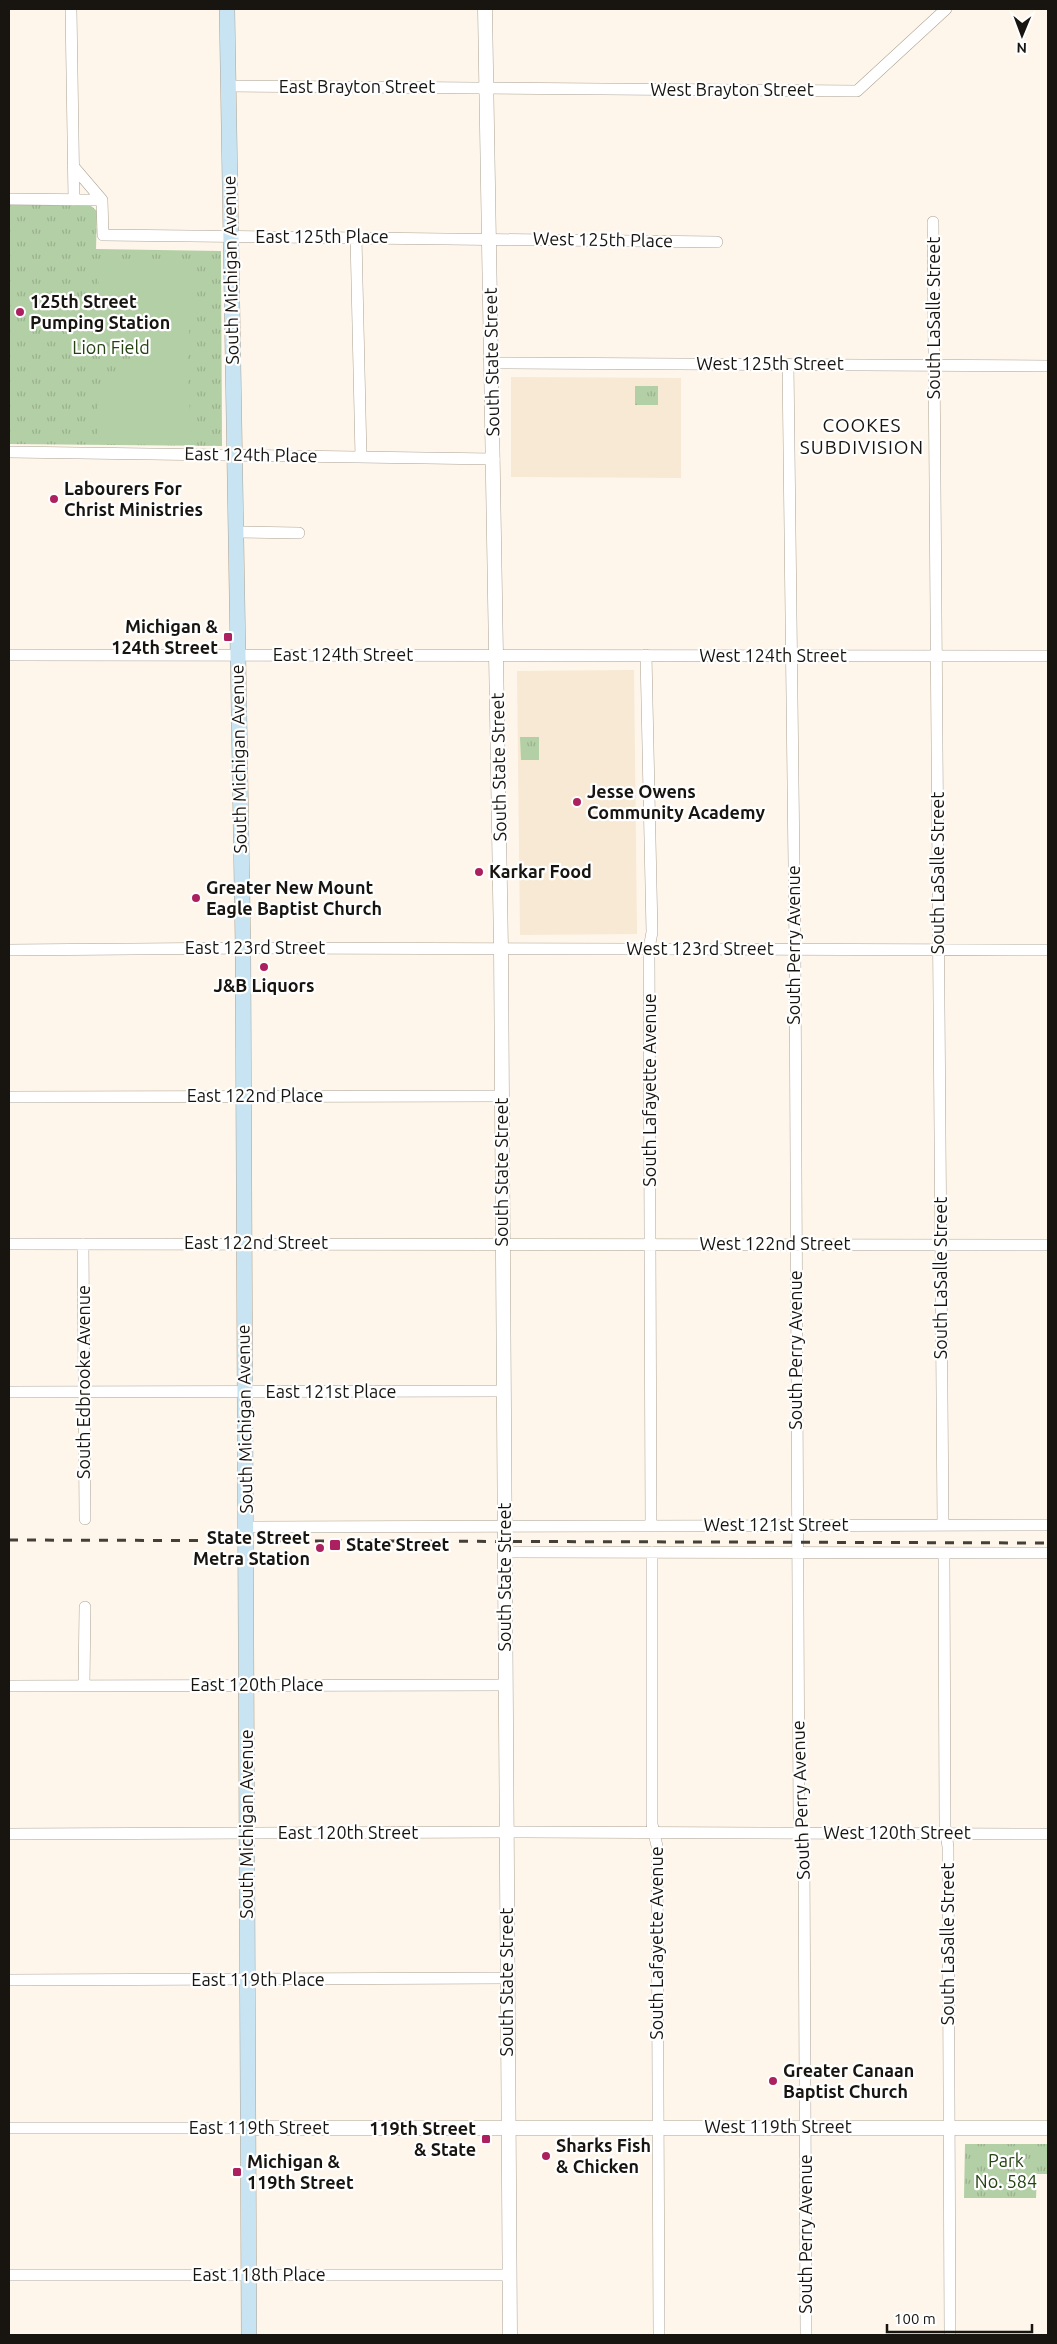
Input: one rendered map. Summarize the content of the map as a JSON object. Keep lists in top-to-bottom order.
{
  "streets": {
    "main road": ["South Michigan Avenue"],
    "street": [
      "East Brayton Street",
      "West Brayton Street",
      "East 125th Place",
      "West 125th Place",
      "South LaSalle Street",
      "South State Street",
      "West 125th Street",
      "East 124th Place",
      "East 124th Street",
      "West 124th Street",
      "South Perry Avenue",
      "East 123rd Street",
      "West 123rd Street",
      "South Lafayette Avenue",
      "East 122nd Place",
      "East 122nd Street",
      "West 122nd Street",
      "South Edbrooke Avenue",
      "East 121st Place",
      "West 121st Street",
      "East 120th Place",
      "East 120th Street",
      "West 120th Street",
      "East 119th Place",
      "West 119th Street",
      "East 119th Street",
      "East 118th Place"
    ]
  },
  "crossings": [
    ["East Brayton Street", "West Brayton Street"],
    ["East Brayton Street", "South Michigan Avenue"],
    ["East Brayton Street", "South State Street"],
    ["West Brayton Street", "South State Street"],
    ["East 125th Place", "West 125th Place"],
    ["East 125th Place", "South Michigan Avenue"],
    ["East 125th Place", "South State Street"],
    ["West 125th Place", "South State Street"],
    ["South Michigan Avenue", "East 124th Place"],
    ["South Michigan Avenue", "East 124th Street"],
    ["South Michigan Avenue", "East 123rd Street"],
    ["South Michigan Avenue", "East 122nd Place"],
    ["South Michigan Avenue", "East 122nd Street"],
    ["South Michigan Avenue", "East 121st Place"],
    ["South Michigan Avenue", "West 121st Street"],
    ["South Michigan Avenue", "East 120th Place"],
    ["South Michigan Avenue", "East 120th Street"],
    ["South Michigan Avenue", "East 119th Place"],
    ["South Michigan Avenue", "East 119th Street"],
    ["South Michigan Avenue", "East 118th Place"],
    ["South LaSalle Street", "West 125th Street"],
    ["South LaSalle Street", "West 124th Street"],
    ["South LaSalle Street", "West 123rd Street"],
    ["South LaSalle Street", "West 122nd Street"],
    ["South LaSalle Street", "West 121st Street"],
    ["South LaSalle Street", "West 120th Street"],
    ["South LaSalle Street", "West 119th Street"],
    ["South State Street", "West 125th Street"],
    ["South State Street", "East 124th Place"],
    ["South State Street", "East 124th Street"],
    ["South State Street", "West 124th Street"],
    ["South State Street", "East 123rd Street"],
    ["South State Street", "West 123rd Street"],
    ["South State Street", "East 122nd Place"],
    ["South State Street", "East 122nd Street"],
    ["South State Street", "West 122nd Street"],
    ["South State Street", "East 121st Place"],
    ["South State Street", "West 121st Street"],
    ["South State Street", "East 120th Place"],
    ["South State Street", "East 120th Street"],
    ["South State Street", "West 120th Street"],
    ["South State Street", "East 119th Place"],
    ["South State Street", "West 119th Street"],
    ["South State Street", "East 119th Street"],
    ["South State Street", "East 118th Place"],
    ["West 125th Street", "South Perry Avenue"],
    ["East 124th Street", "West 124th Street"],
    ["West 124th Street", "South Perry Avenue"],
    ["West 124th Street", "South Lafayette Avenue"],
    ["South Perry Avenue", "West 123rd Street"],
    ["South Perry Avenue", "West 122nd Street"],
    ["South Perry Avenue", "West 121st Street"],
    ["South Perry Avenue", "West 120th Street"],
    ["South Perry Avenue", "West 119th Street"],
    ["East 123rd Street", "West 123rd Street"],
    ["West 123rd Street", "South Lafayette Avenue"],
    ["South Lafayette Avenue", "West 122nd Street"],
    ["South Lafayette Avenue", "West 121st Street"],
    ["South Lafayette Avenue", "West 120th Street"],
    ["South Lafayette Avenue", "West 119th Street"],
    ["East 122nd Street", "West 122nd Street"],
    ["East 122nd Street", "South Edbrooke Avenue"],
    ["South Edbrooke Avenue", "East 121st Place"],
    ["East 120th Street", "West 120th Street"],
    ["West 119th Street", "East 119th Street"]
  ],
  "districts": ["COOKES SUBDIVISION"],
  "parks": ["Lion Field", "Park No. 584"],
  "places": {
    "other": [
      "125th Street Pumping Station",
      "Labourers For Christ Ministries",
      "Jesse Owens Community Academy",
      "Karkar Food",
      "Greater New Mount Eagle Baptist Church",
      "J&B Liquors",
      "State Street Metra Station",
      "Greater Canaan Baptist Church",
      "Sharks Fish & Chicken"
    ],
    "transit": [
      "Michigan & 124th Street",
      "State Street",
      "119th Street & State",
      "Michigan & 119th Street"
    ]
  },
  "scale_bar": "100 m",
  "north": "bottom"
}
